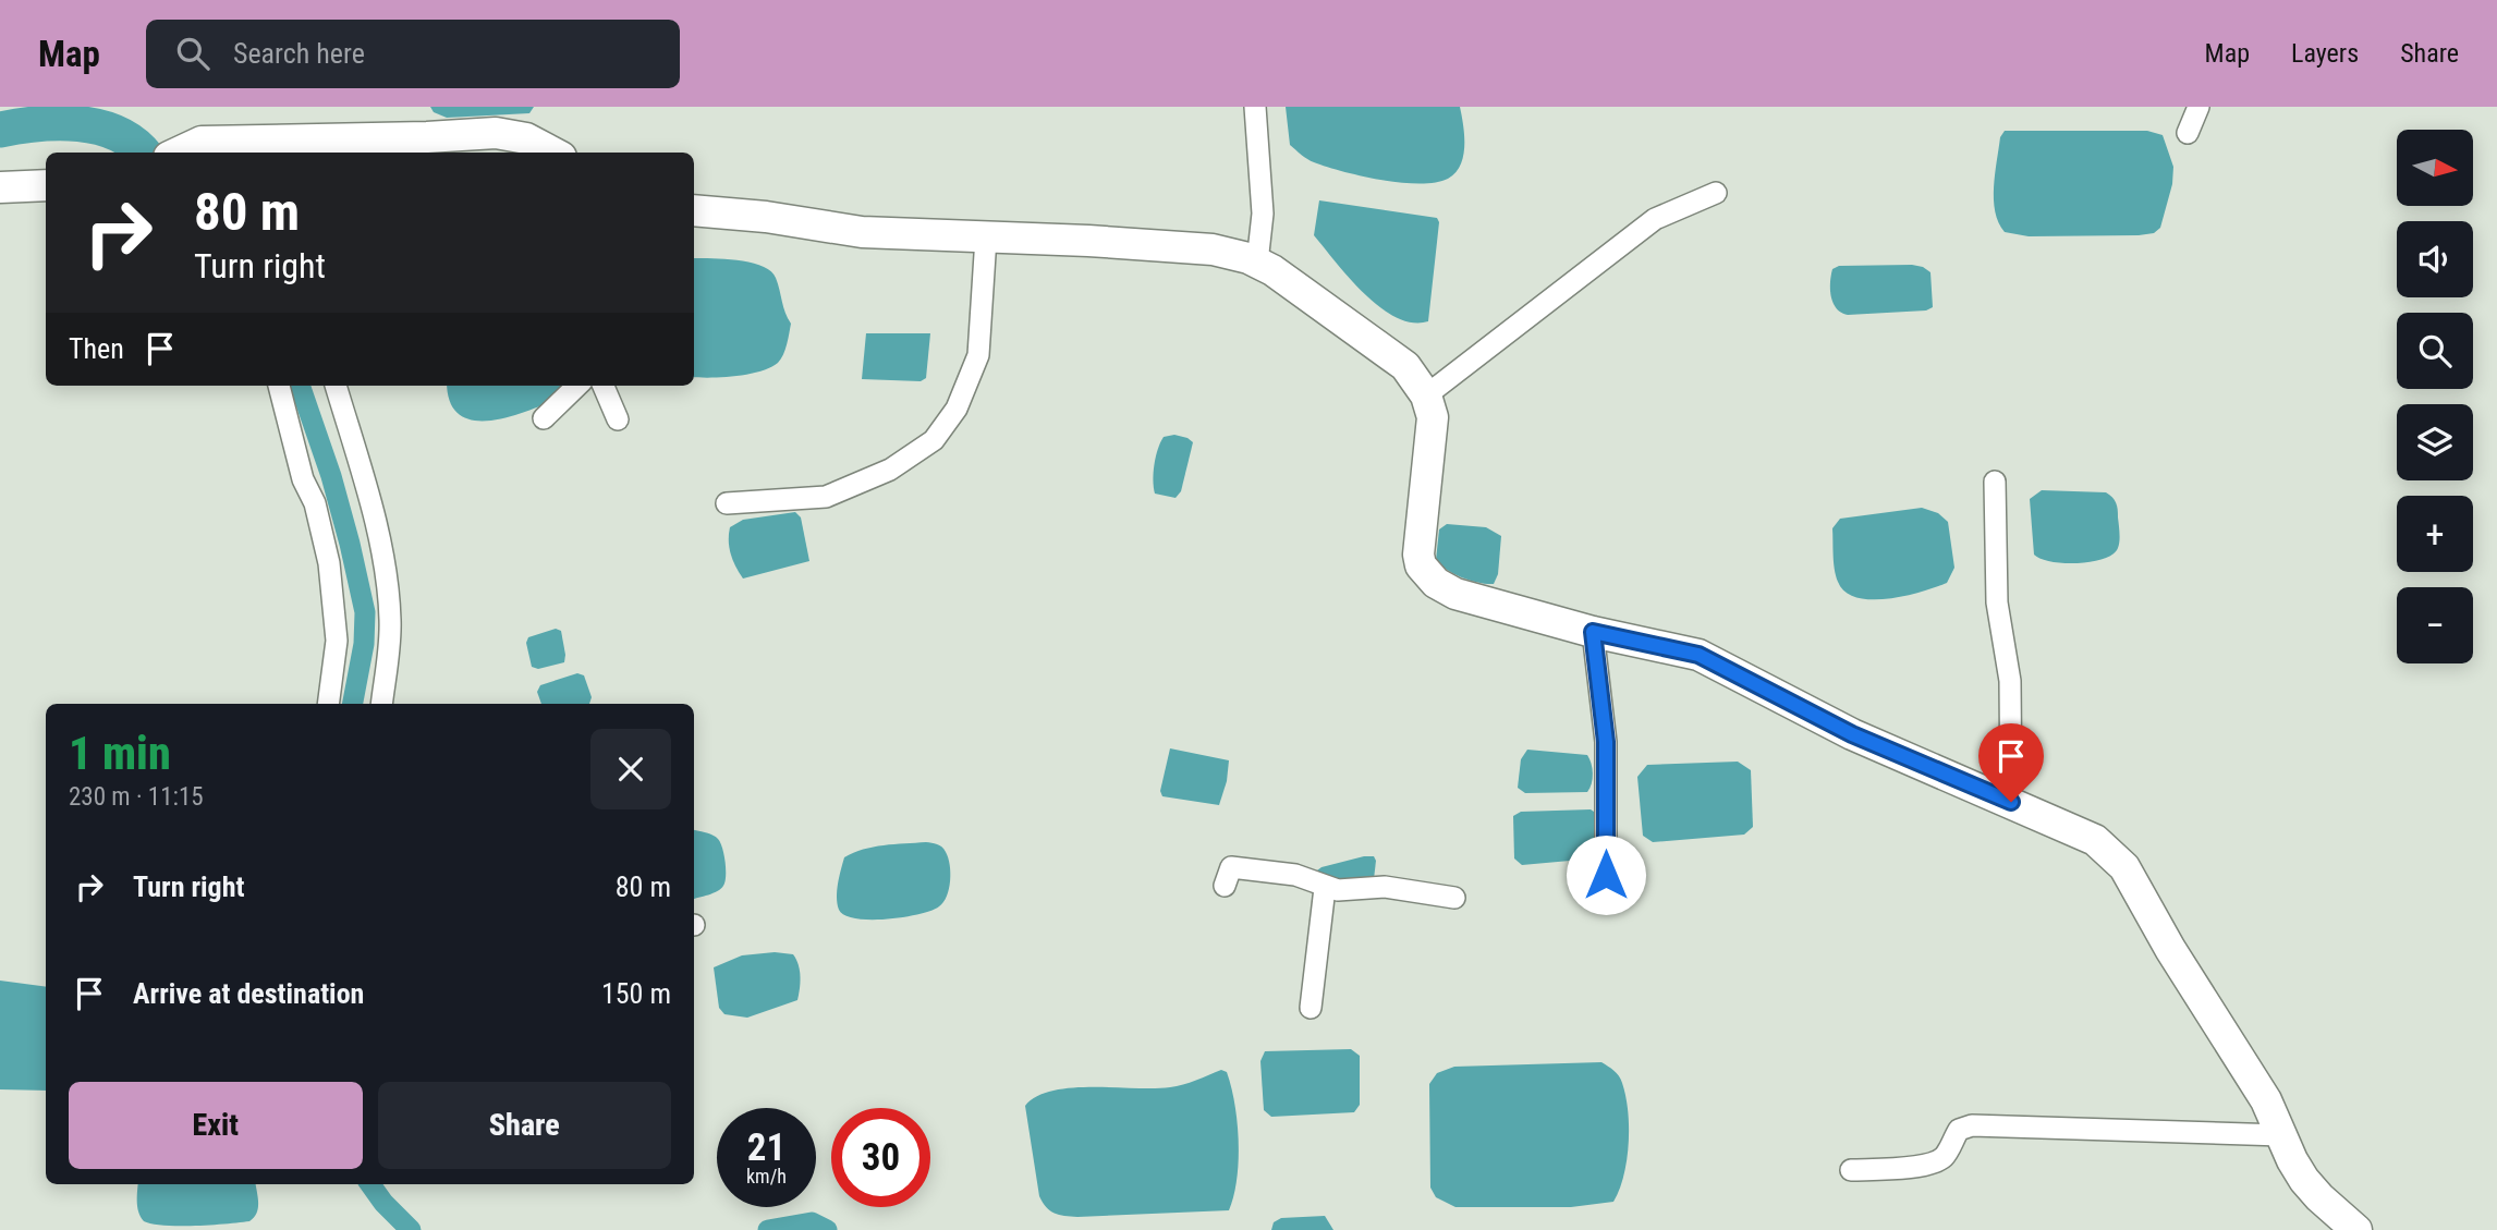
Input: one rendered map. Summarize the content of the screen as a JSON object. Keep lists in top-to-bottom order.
{
  "north": "right",
  "page": {
    "header": "Map",
    "search": "Search here",
    "nav": ["Map", "Layers", "Share"],
    "map_buttons": ["+", "−"],
    "turn": ["80 m", "Turn right"],
    "then": "Then",
    "heading": ["1 min", "230 m · 11:15"],
    "list": [
      {
        "name": "Turn right",
        "value": "80 m"
      },
      {
        "name": "Arrive at destination",
        "value": "150 m"
      }
    ],
    "buttons": ["Exit", "Share"],
    "speed": "21 km/h",
    "limit": "30"
  }
}
